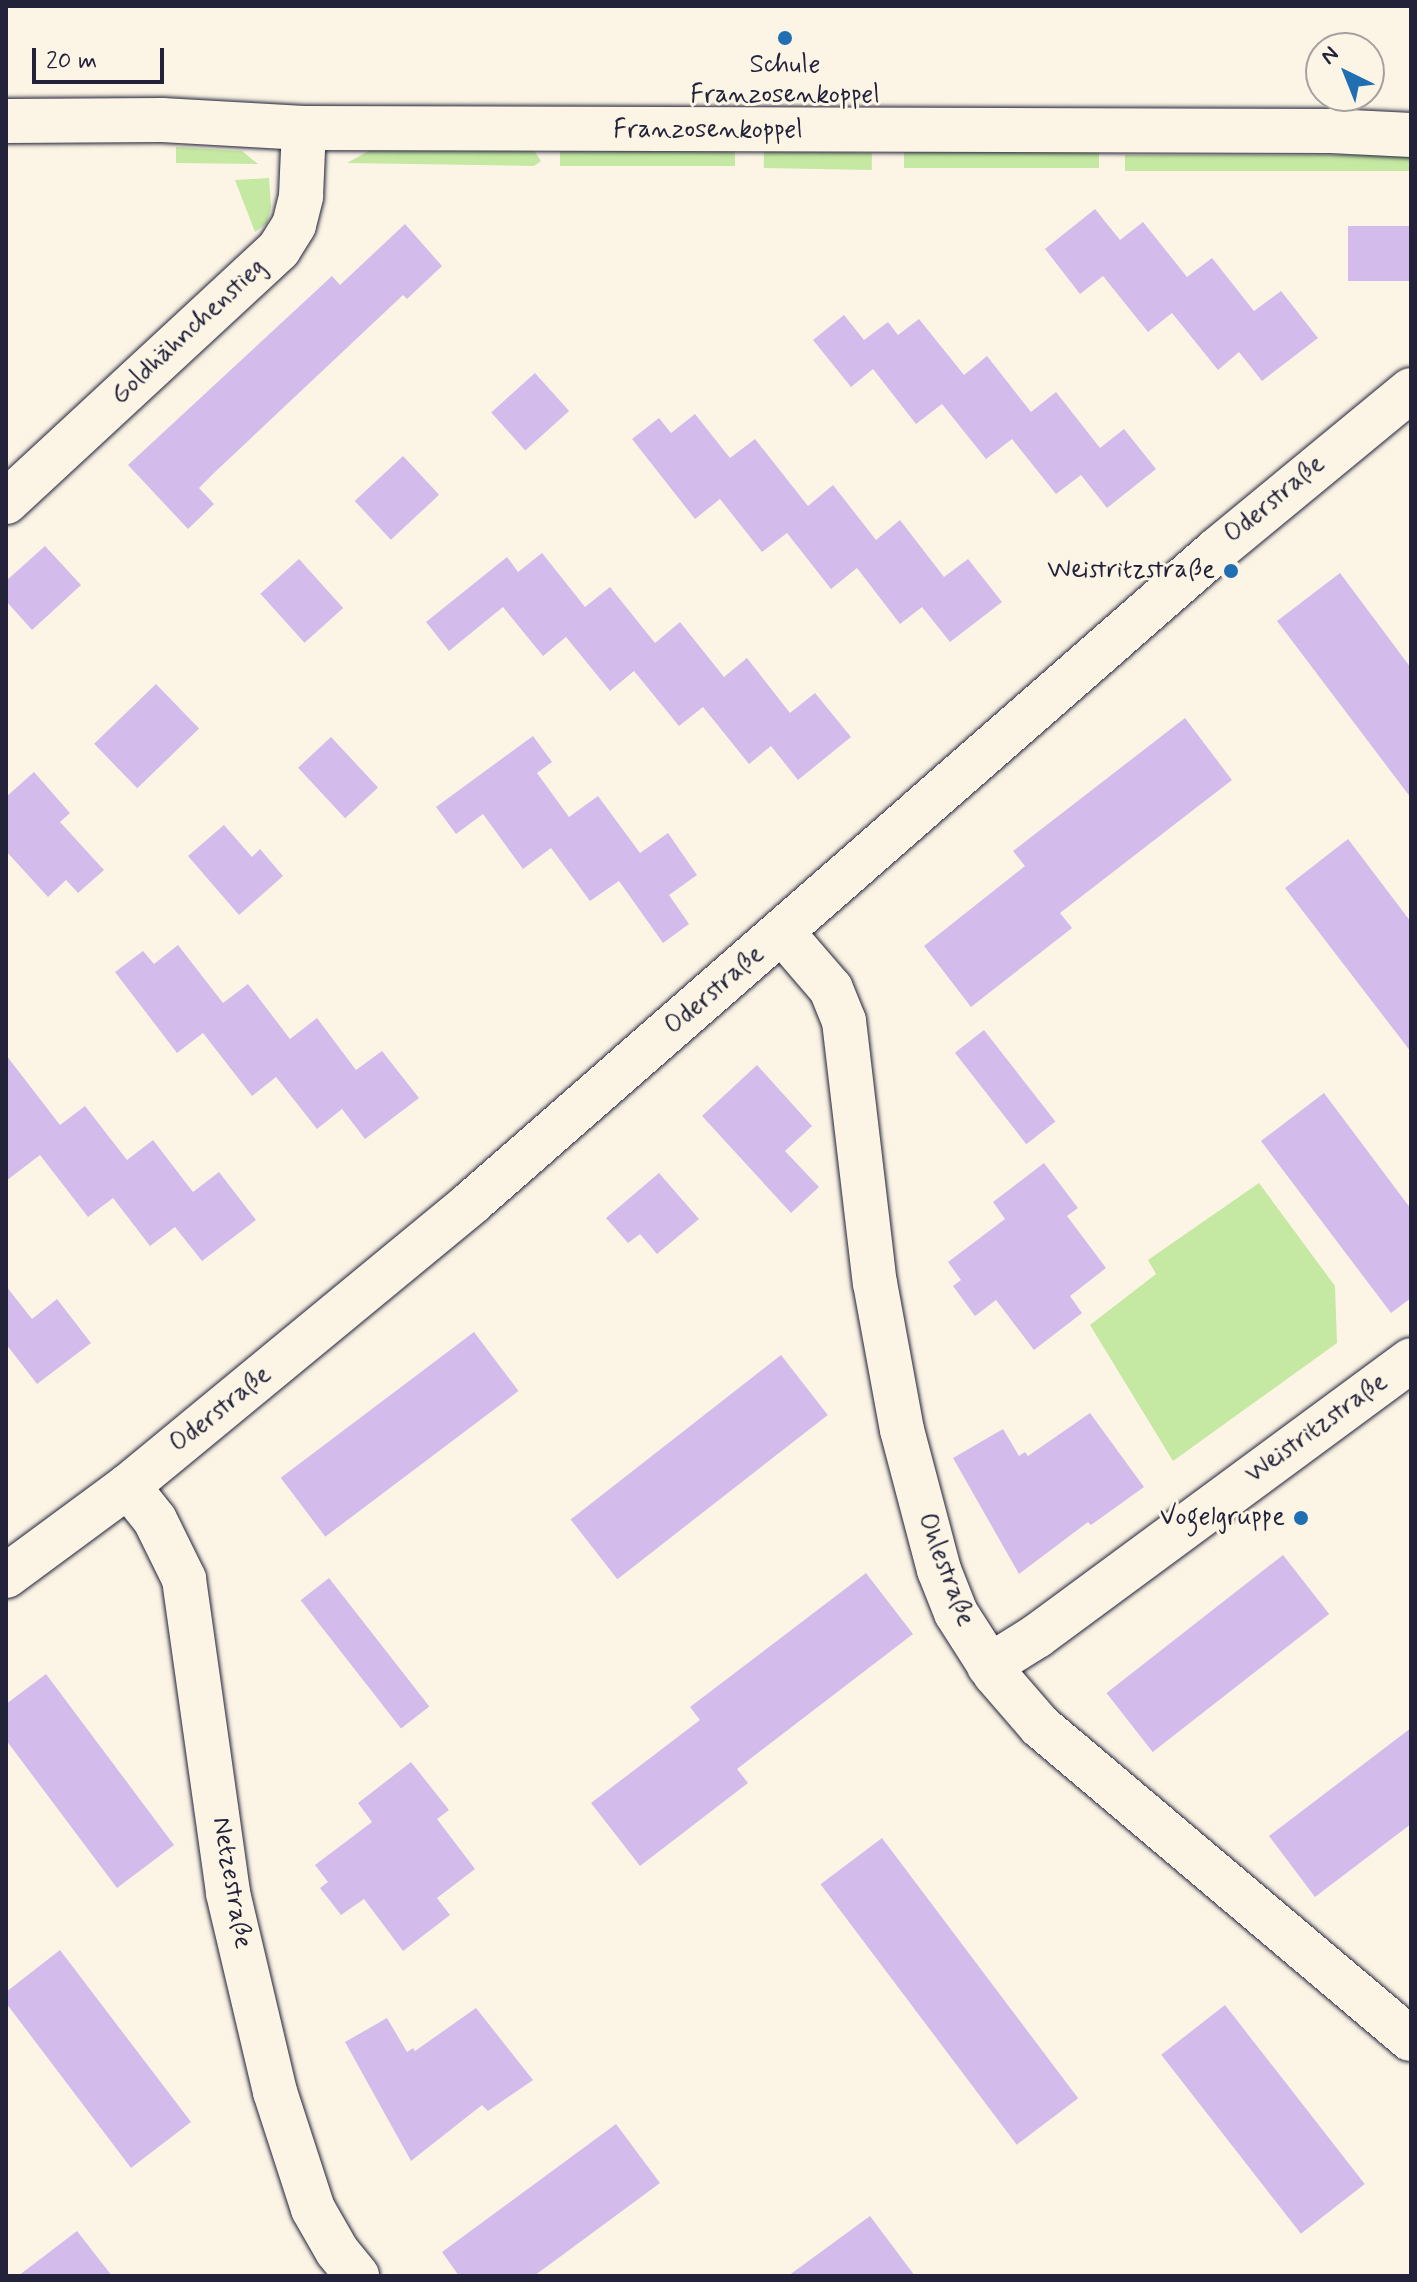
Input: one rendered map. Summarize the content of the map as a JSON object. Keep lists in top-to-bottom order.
{
  "streets": {
    "street": [
      "Franzosenkoppel",
      "Goldhähnchenstieg",
      "Oderstraße",
      "Weistritzstraße",
      "Ohlestraße",
      "Netzestraße"
    ]
  },
  "crossings": [
    ["Franzosenkoppel", "Goldhähnchenstieg"],
    ["Oderstraße", "Ohlestraße"],
    ["Oderstraße", "Netzestraße"],
    ["Weistritzstraße", "Ohlestraße"]
  ],
  "places": ["Schule Franzosenkoppel", "Weistritzstraße", "Vogelgruppe"],
  "scale_bar": "20 m",
  "north": "top left"
}
